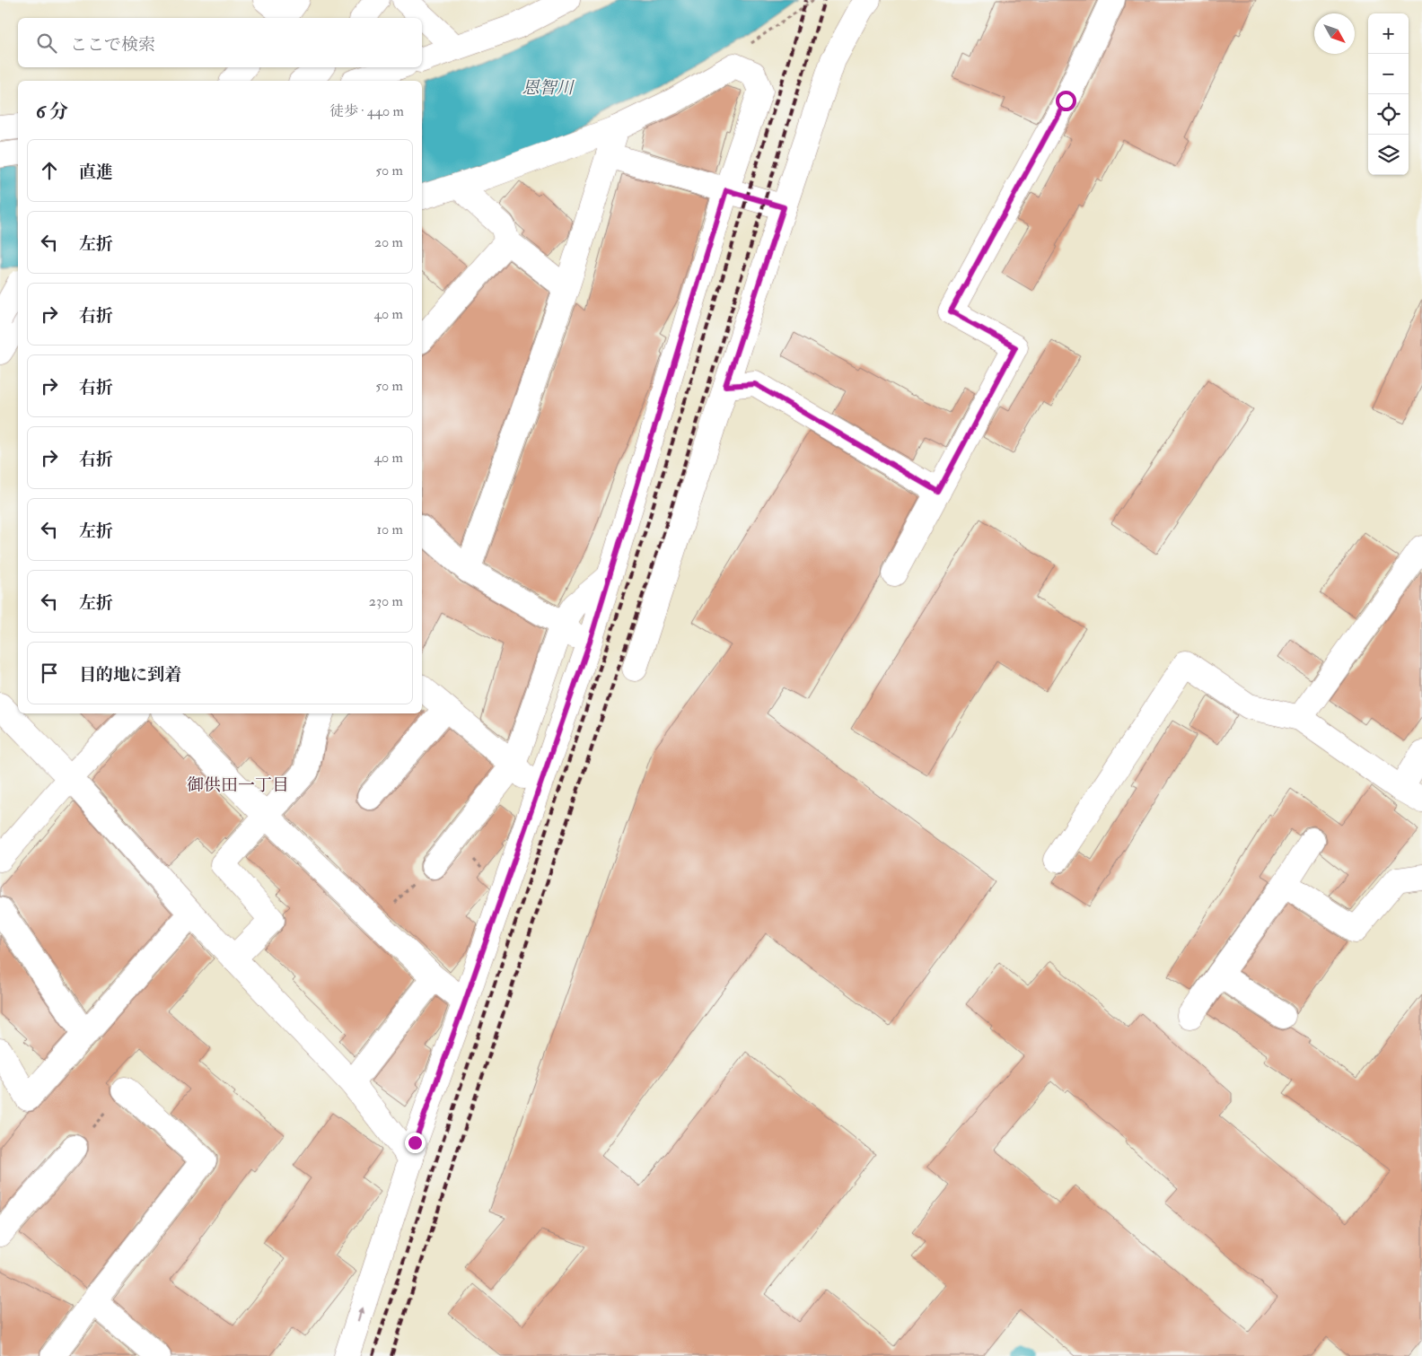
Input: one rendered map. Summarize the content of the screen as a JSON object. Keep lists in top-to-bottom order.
{
  "districts": ["御供田一丁目"],
  "water": ["恩智川"],
  "north": "bottom right",
  "page": {
    "map_buttons": ["+", "−"],
    "search": "ここで検索",
    "heading": ["6 分", "徒歩 · 440 m"],
    "list": [
      ["直進", "50 m"],
      ["左折", "20 m"],
      ["右折", "40 m"],
      ["右折", "50 m"],
      ["右折", "40 m"],
      ["左折", "10 m"],
      ["左折", "230 m"],
      "目的地に到着"
    ]
  }
}
